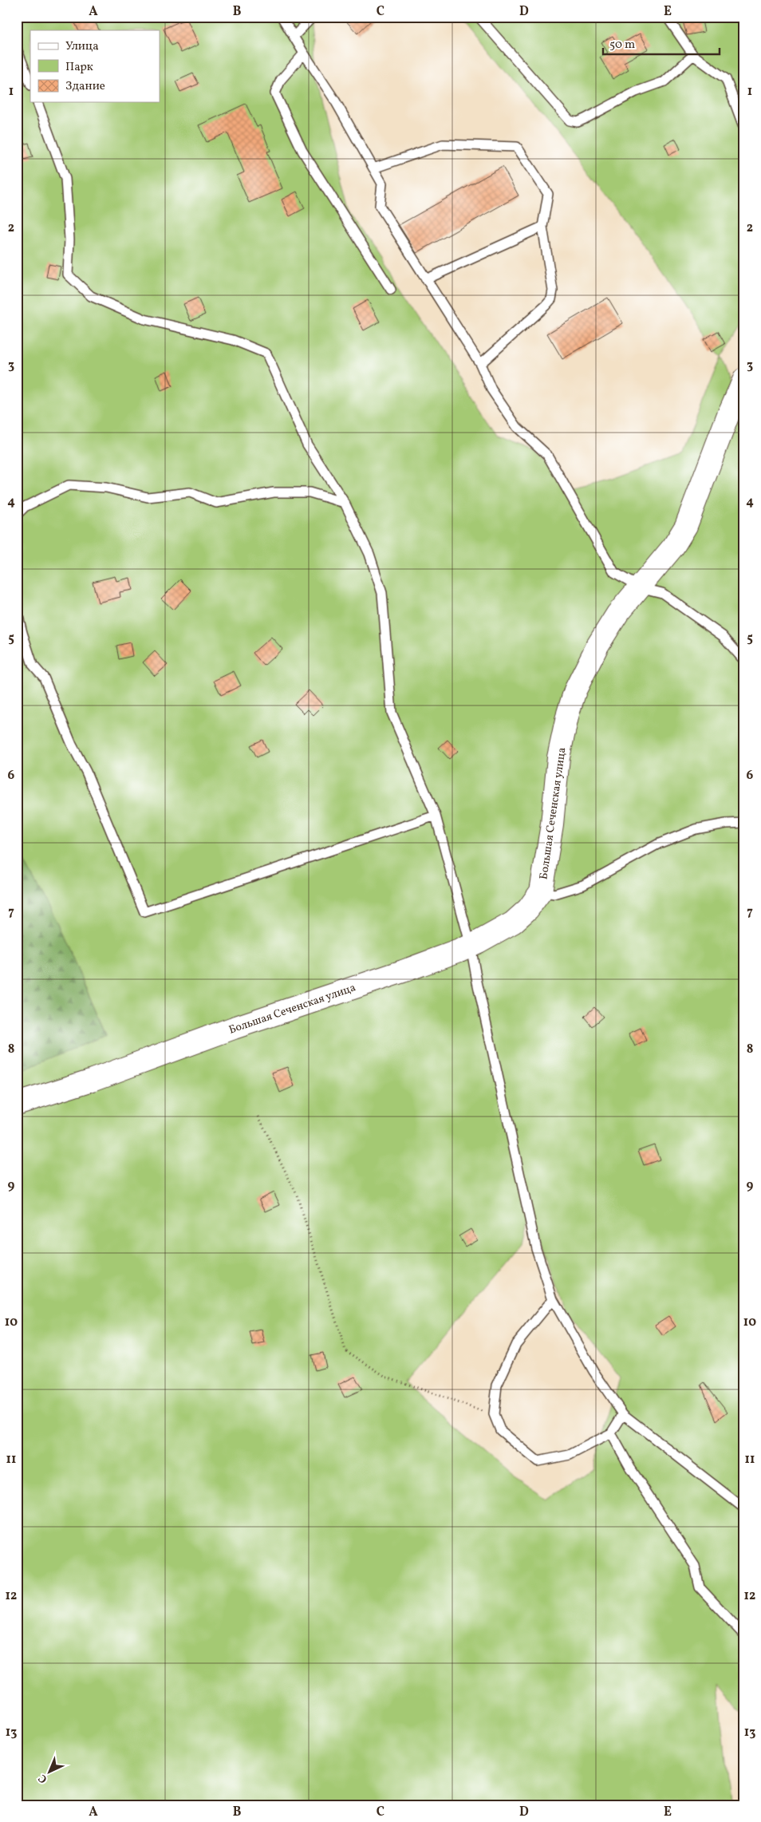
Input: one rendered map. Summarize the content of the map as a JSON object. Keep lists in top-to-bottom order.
{
  "streets": {
    "street": ["Большая Сеченская улица"]
  },
  "legend": ["Улица", "Парк", "Здание"],
  "scale_bar": "50 m",
  "north": "bottom left",
  "grid": {
    "columns": [
      "A",
      "B",
      "C",
      "D",
      "E"
    ],
    "rows": [
      "1",
      "2",
      "3",
      "4",
      "5",
      "6",
      "7",
      "8",
      "9",
      "10",
      "11",
      "12",
      "13"
    ]
  }
}
